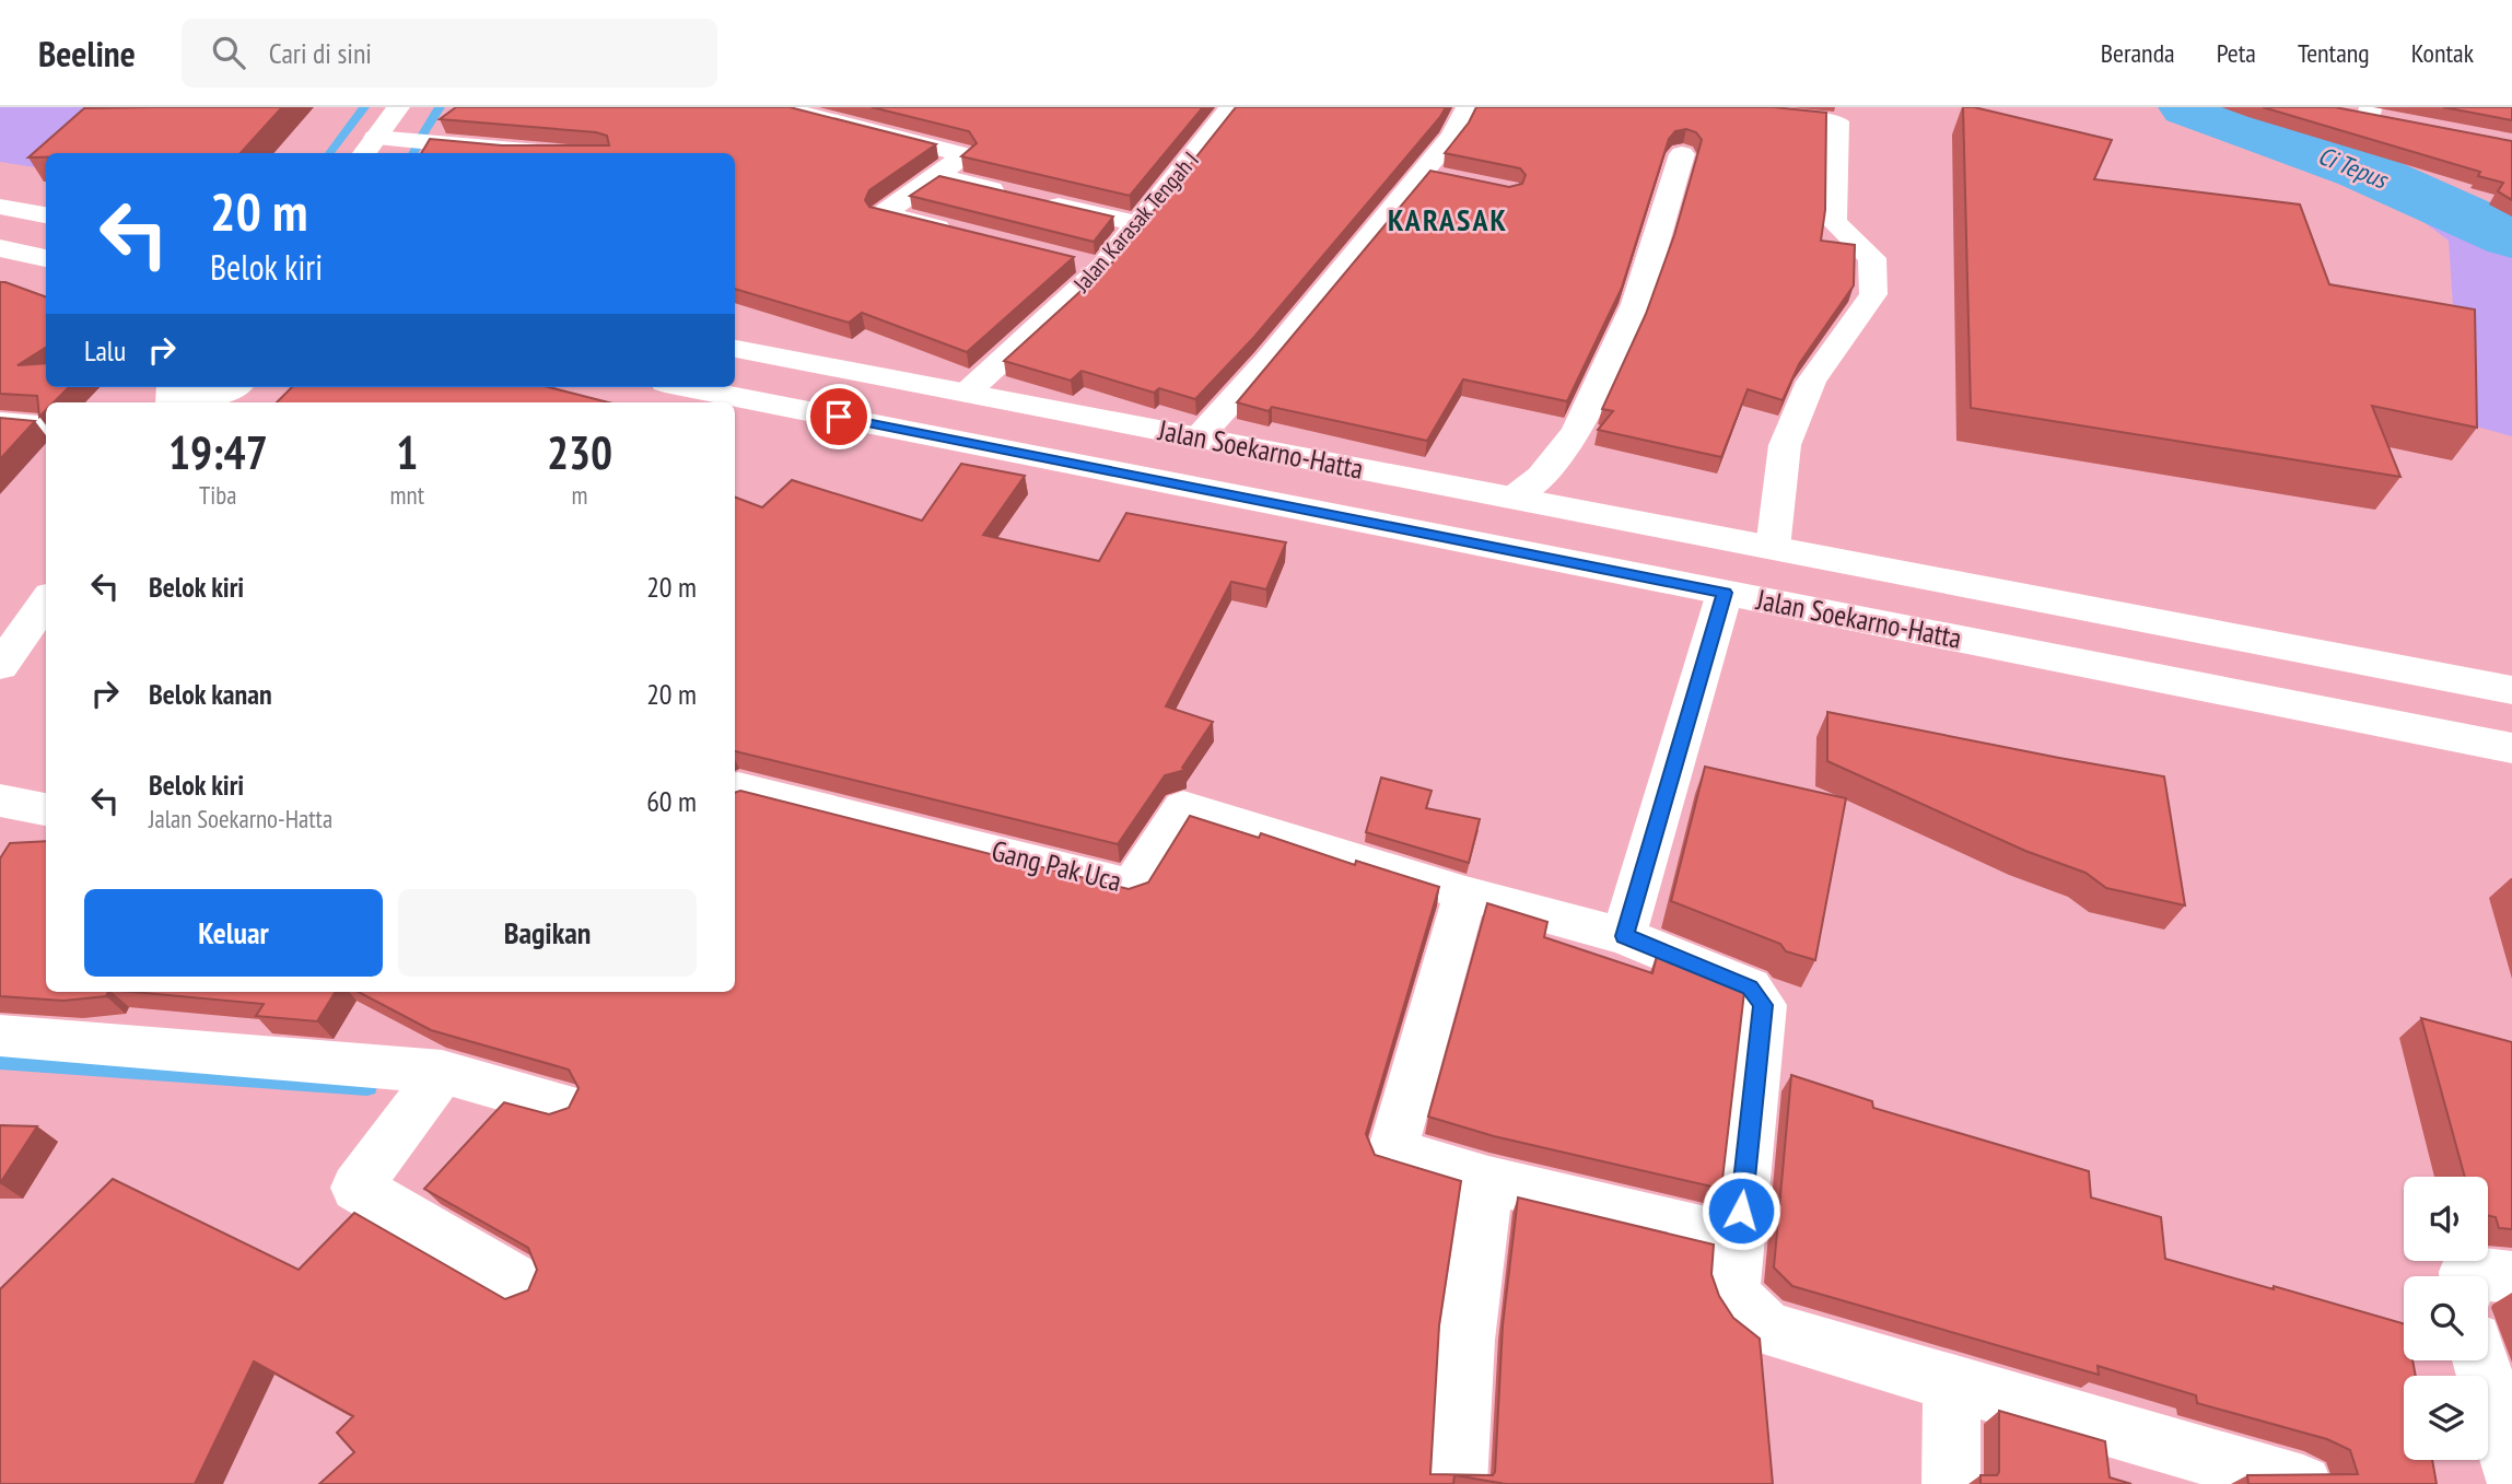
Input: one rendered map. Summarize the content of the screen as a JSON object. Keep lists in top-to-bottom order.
{
  "streets": {
    "main road": ["Jalan Karasak Tengah I", "Jalan Soekarno-Hatta", "Gang Pak Uca"]
  },
  "crossings": [
    ["Jalan Karasak Tengah I", "Jalan Soekarno-Hatta"]
  ],
  "districts": ["KARASAK"],
  "water": ["Ci Tepus"],
  "page": {
    "header": "Beeline",
    "search": "Cari di sini",
    "nav": [
      "Beranda",
      "Peta",
      "Tentang",
      "Kontak"
    ],
    "turn": ["20 m", "Belok kiri"],
    "then": "Lalu",
    "eta": [
      "19:47",
      "Tiba",
      "1",
      "mnt",
      "230",
      "m"
    ],
    "list": [
      {
        "name": "Belok kiri",
        "value": "20 m"
      },
      {
        "name": "Belok kanan",
        "value": "20 m"
      },
      {
        "name": "Belok kiri",
        "note": "Jalan Soekarno-Hatta",
        "value": "60 m"
      }
    ],
    "buttons": ["Keluar", "Bagikan"]
  }
}
